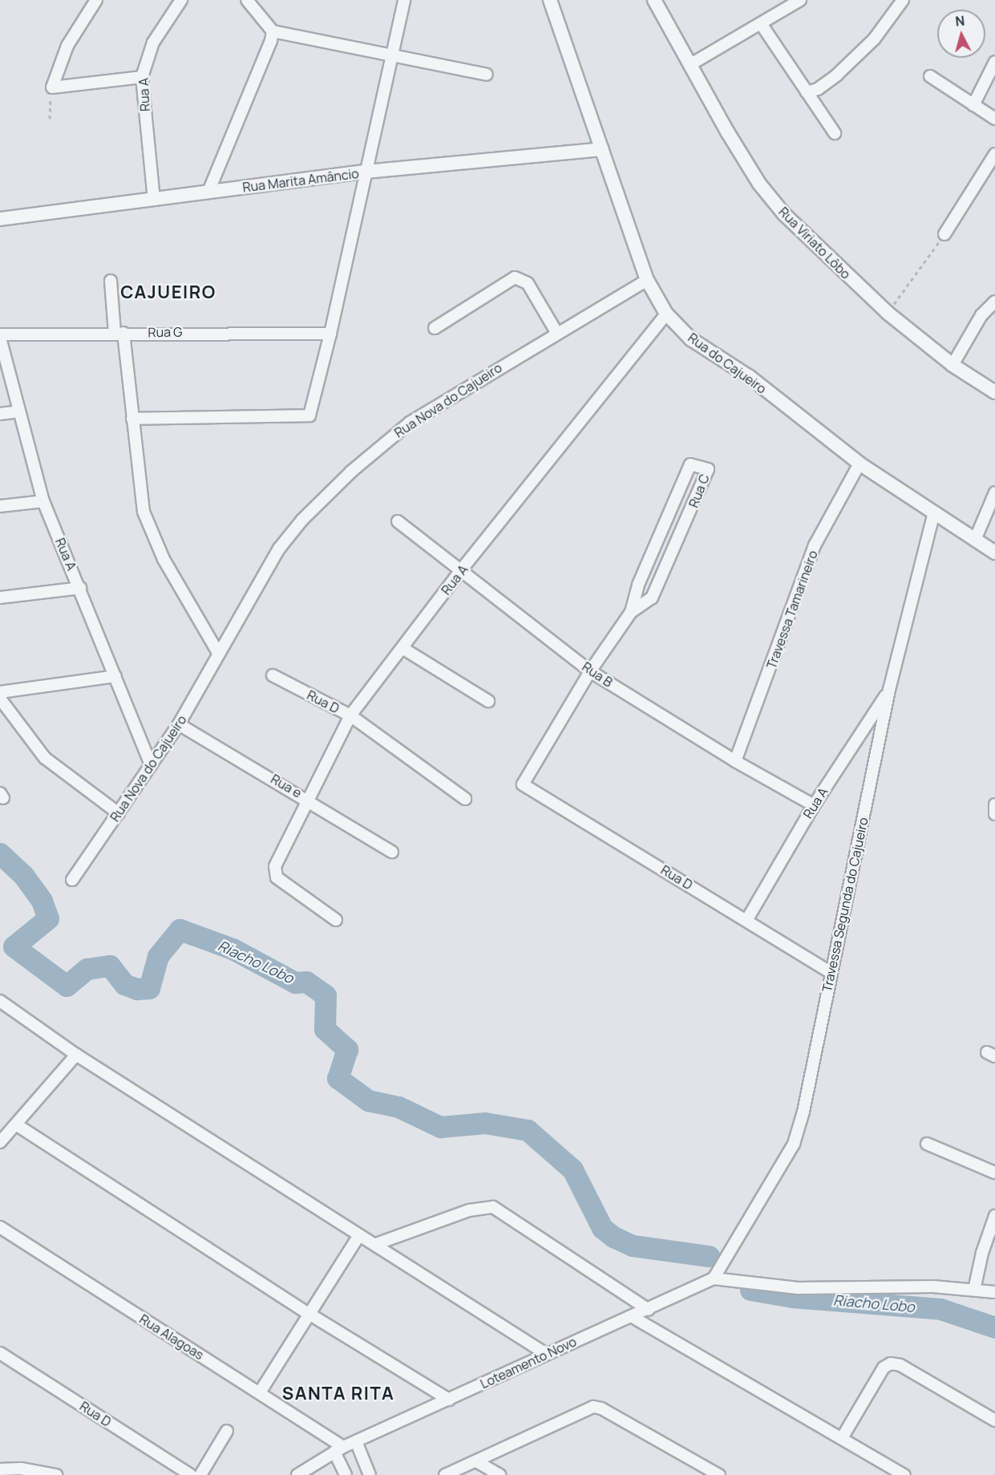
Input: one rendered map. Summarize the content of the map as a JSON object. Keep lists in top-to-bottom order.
{
  "streets": {
    "street": [
      "Rua A",
      "Rua Marita Amâncio",
      "Rua Viriato Lôbo",
      "Rua G",
      "Rua do Cajueiro",
      "Rua Nova do Cajueiro",
      "Rua C",
      "Travessa Tamarineiro",
      "Rua B",
      "Rua D",
      "Rua e",
      "Travessa Segunda do Cajueiro",
      "Rua Alagoas",
      "Loteamento Novo"
    ]
  },
  "crossings": [
    ["Rua A", "Rua Marita Amâncio"],
    ["Rua A", "Rua G"],
    ["Rua A", "Rua do Cajueiro"],
    ["Rua A", "Rua Nova do Cajueiro"],
    ["Rua A", "Rua B"],
    ["Rua A", "Rua D"],
    ["Rua A", "Rua e"],
    ["Rua A", "Travessa Segunda do Cajueiro"],
    ["Rua Marita Amâncio", "Rua do Cajueiro"],
    ["Rua do Cajueiro", "Rua Nova do Cajueiro"],
    ["Rua do Cajueiro", "Travessa Tamarineiro"],
    ["Rua do Cajueiro", "Travessa Segunda do Cajueiro"],
    ["Rua Nova do Cajueiro", "Rua e"],
    ["Rua C", "Rua B"],
    ["Rua C", "Rua D"],
    ["Travessa Tamarineiro", "Rua B"],
    ["Rua D", "Travessa Segunda do Cajueiro"],
    ["Travessa Segunda do Cajueiro", "Loteamento Novo"],
    ["Rua Alagoas", "Loteamento Novo"]
  ],
  "districts": ["CAJUEIRO", "SANTA RITA"],
  "water": ["Riacho Lobo"],
  "north": "top"
}
